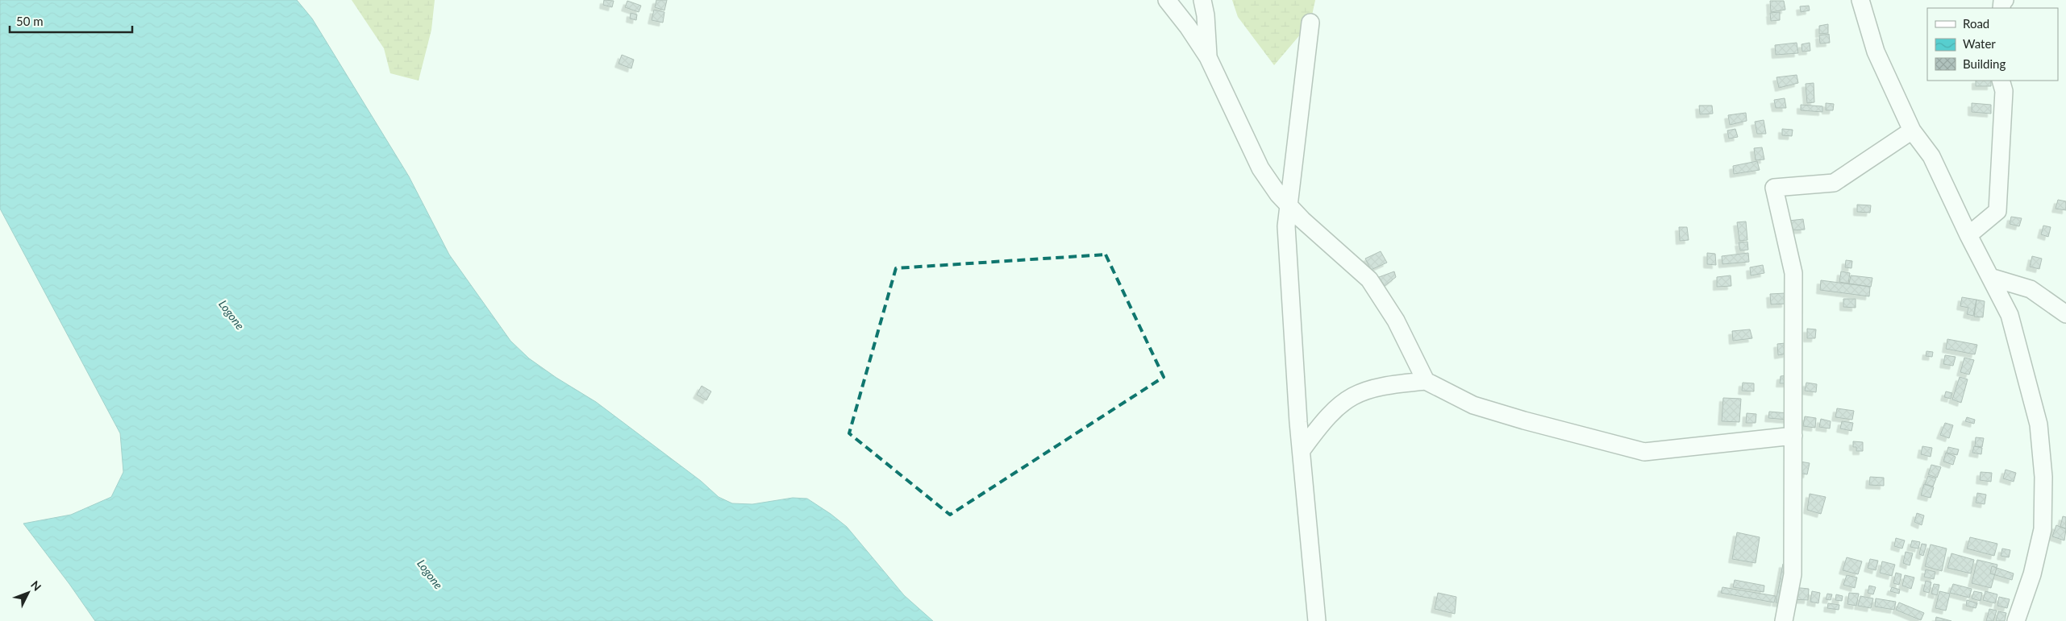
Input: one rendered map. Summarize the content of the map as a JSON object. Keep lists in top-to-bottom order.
{
  "water": ["Logone"],
  "legend": ["Road", "Water", "Building"],
  "scale_bar": "50 m",
  "north": "top right"
}
